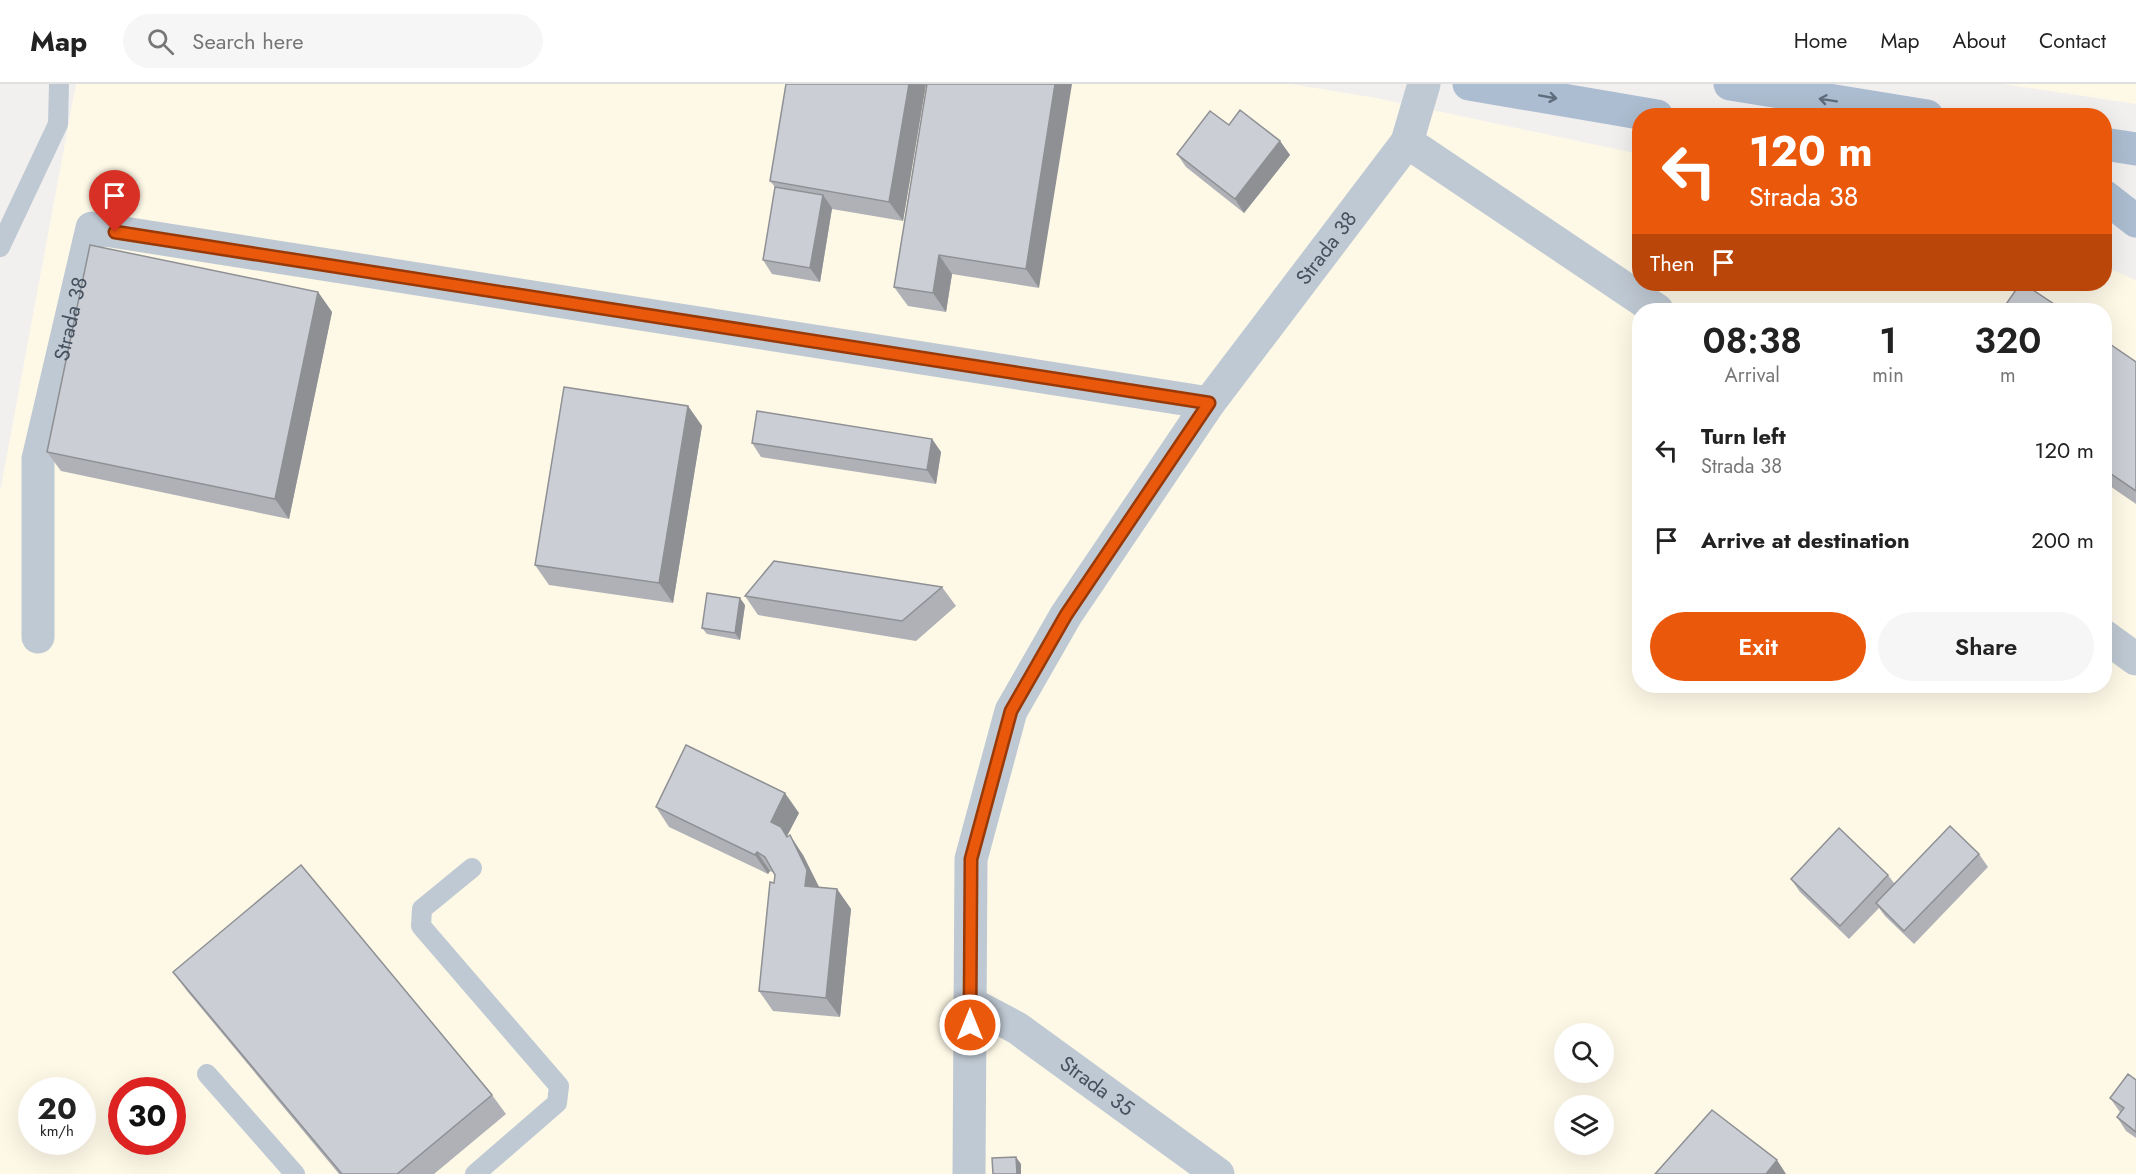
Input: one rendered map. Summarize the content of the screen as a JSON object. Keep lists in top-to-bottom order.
{
  "streets": {
    "street": ["Strada 38", "Strada 35"]
  },
  "crossings": [
    ["Strada 38", "Strada 35"]
  ],
  "page": {
    "header": "Map",
    "search": "Search here",
    "nav": [
      "Home",
      "Map",
      "About",
      "Contact"
    ],
    "turn": ["120 m", "Strada 38"],
    "then": "Then",
    "eta": [
      "08:38",
      "Arrival",
      "1",
      "min",
      "320",
      "m"
    ],
    "list": [
      {
        "name": "Turn left",
        "note": "Strada 38",
        "value": "120 m"
      },
      {
        "name": "Arrive at destination",
        "value": "200 m"
      }
    ],
    "buttons": ["Exit", "Share"],
    "speed": "20 km/h",
    "limit": "30"
  }
}
